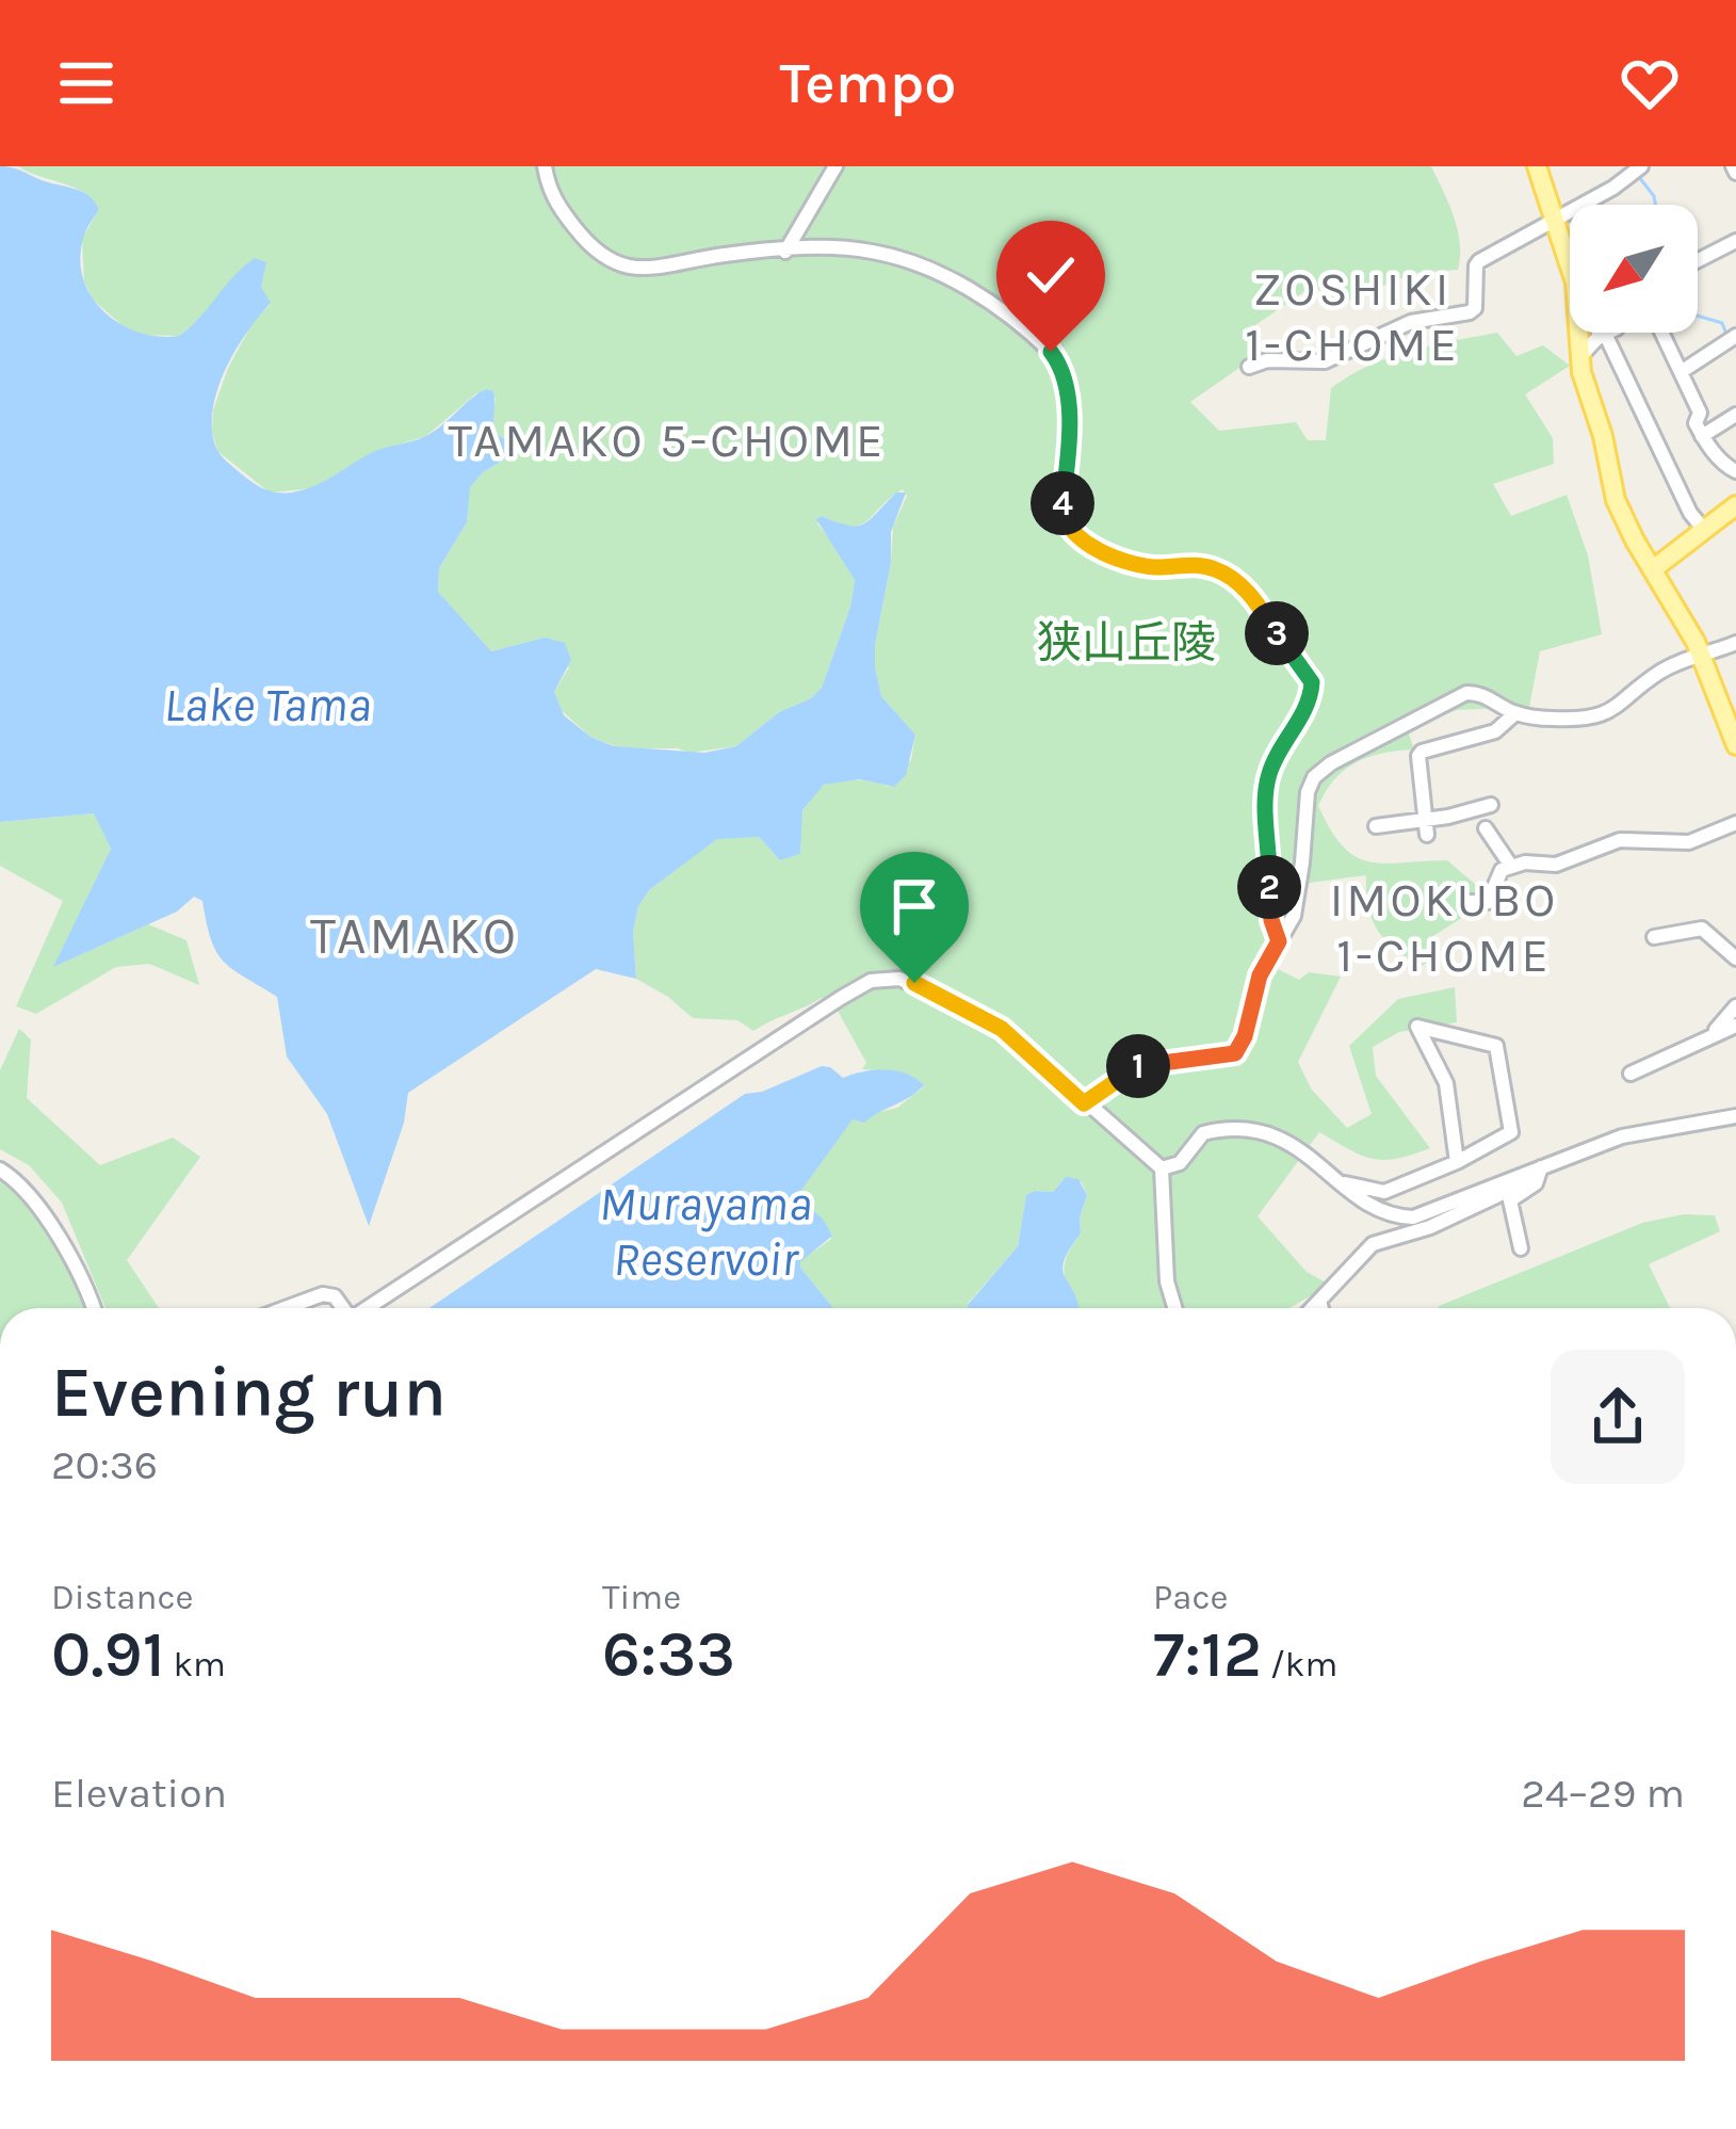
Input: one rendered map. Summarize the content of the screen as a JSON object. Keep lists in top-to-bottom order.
{
  "districts": [
    "ZOSHIKI 1-CHOME",
    "TAMAKO 5-CHOME",
    "IMOKUBO 1-CHOME",
    "TAMAKO"
  ],
  "water": ["Lake Tama", "Murayama Reservoir"],
  "parks": ["狭山丘陵"],
  "north": "bottom left",
  "page": {
    "header": "Tempo",
    "pins": [
      "4",
      "3",
      "2",
      "1"
    ],
    "heading": ["Evening run", "20:36"],
    "stats": [
      ["Distance", "0.91 km"],
      ["Time", "6:33"],
      ["Pace", "7:12 /km"]
    ],
    "chart": ["Elevation", "24–29 m"]
  }
}
